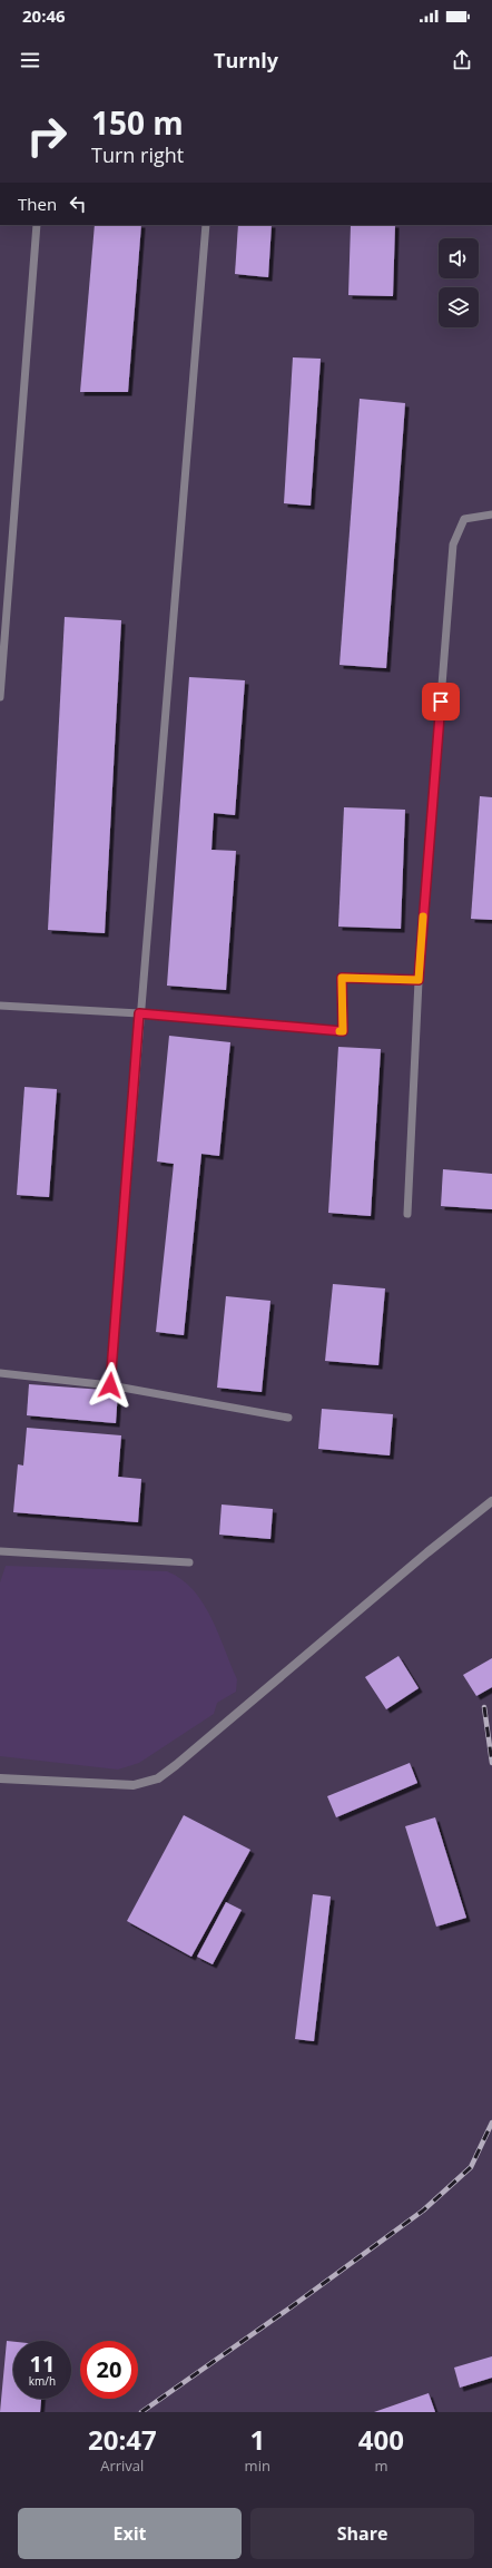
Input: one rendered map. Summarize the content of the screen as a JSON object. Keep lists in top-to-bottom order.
{
  "page": {
    "status": "20:46",
    "header": "Turnly",
    "turn": ["150 m", "Turn right"],
    "then": "Then",
    "speed": "11 km/h",
    "limit": "20",
    "eta": [
      "20:47",
      "Arrival",
      "1",
      "min",
      "400",
      "m"
    ],
    "buttons": ["Exit", "Share"]
  }
}
